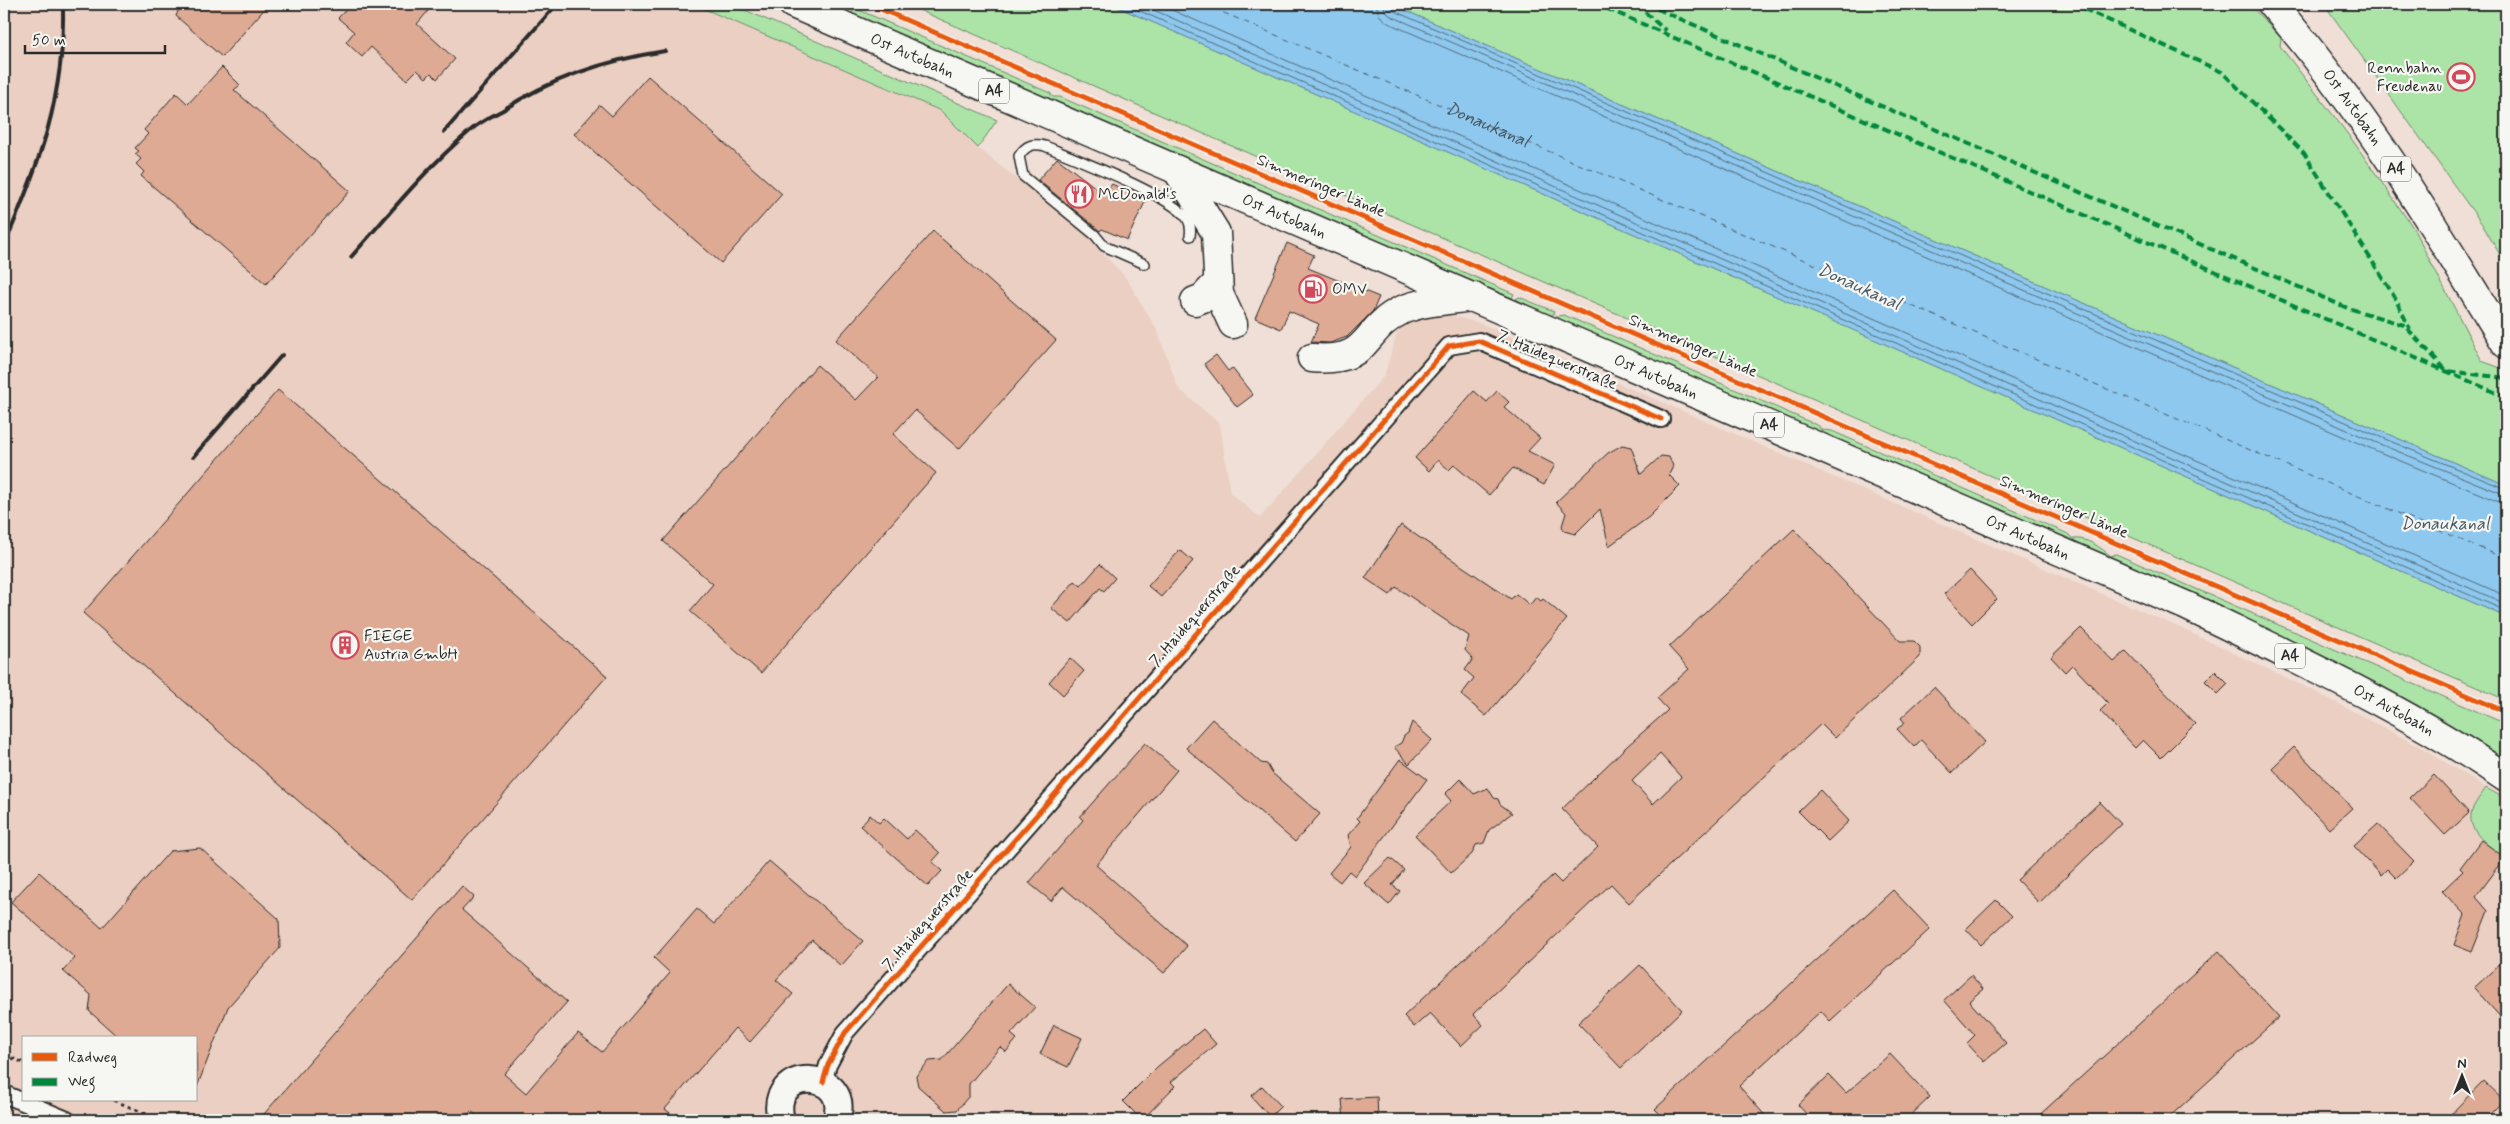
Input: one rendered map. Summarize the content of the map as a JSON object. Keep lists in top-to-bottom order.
{
  "streets": {
    "highway": ["Ost Autobahn", "A4"],
    "street": ["7. Haidequerstraße"],
    "cycle path": ["Simmeringer Lände"]
  },
  "water": ["Donaukanal"],
  "places": {
    "sports": ["Rennbahn Freudenau"],
    "restaurant": ["McDonald's"],
    "fuel station": ["OMV"],
    "building": ["FIEGE Austria GmbH"]
  },
  "legend": ["Radweg", "Weg"],
  "scale_bar": "50 m",
  "north": "top"
}
